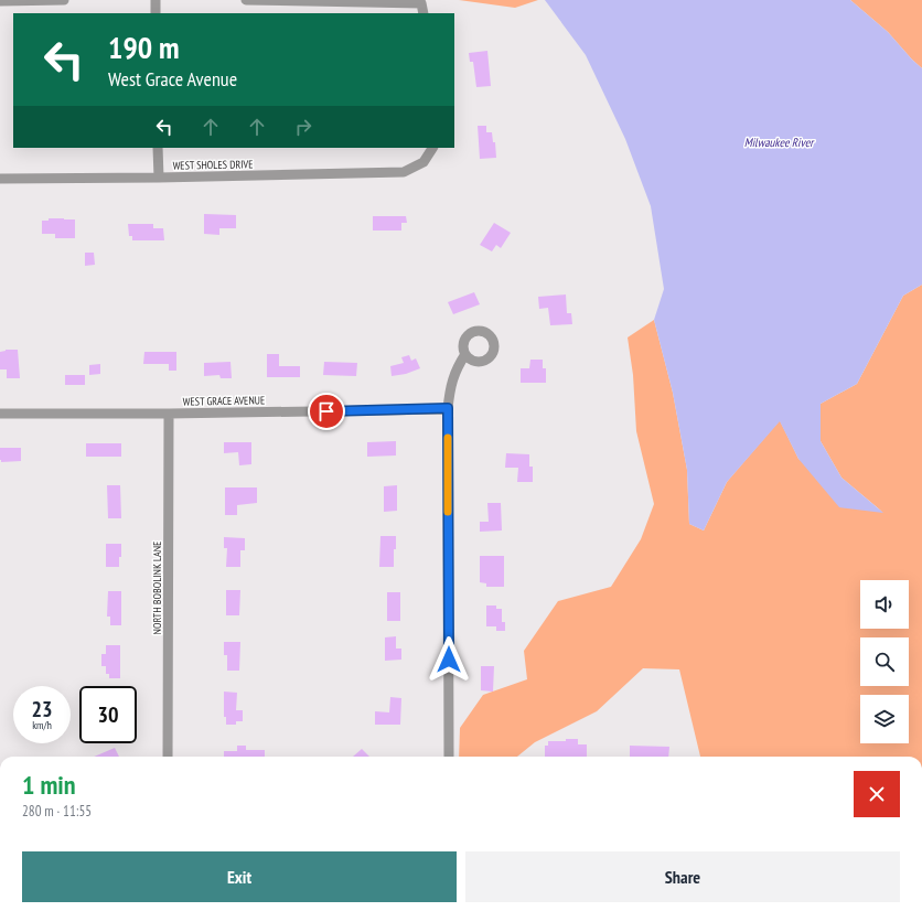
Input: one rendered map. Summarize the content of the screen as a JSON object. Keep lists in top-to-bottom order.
{
  "streets": {
    "street": ["WEST SHOLES DRIVE", "WEST GRACE AVENUE", "NORTH BOBOLINK LANE"]
  },
  "crossings": [
    ["WEST GRACE AVENUE", "NORTH BOBOLINK LANE"]
  ],
  "water": ["Milwaukee River"],
  "page": {
    "turn": ["190 m", "West Grace Avenue"],
    "speed": "23 km/h",
    "limit": "30",
    "heading": ["1 min", "280 m · 11:55"],
    "buttons": ["Exit", "Share"]
  }
}
